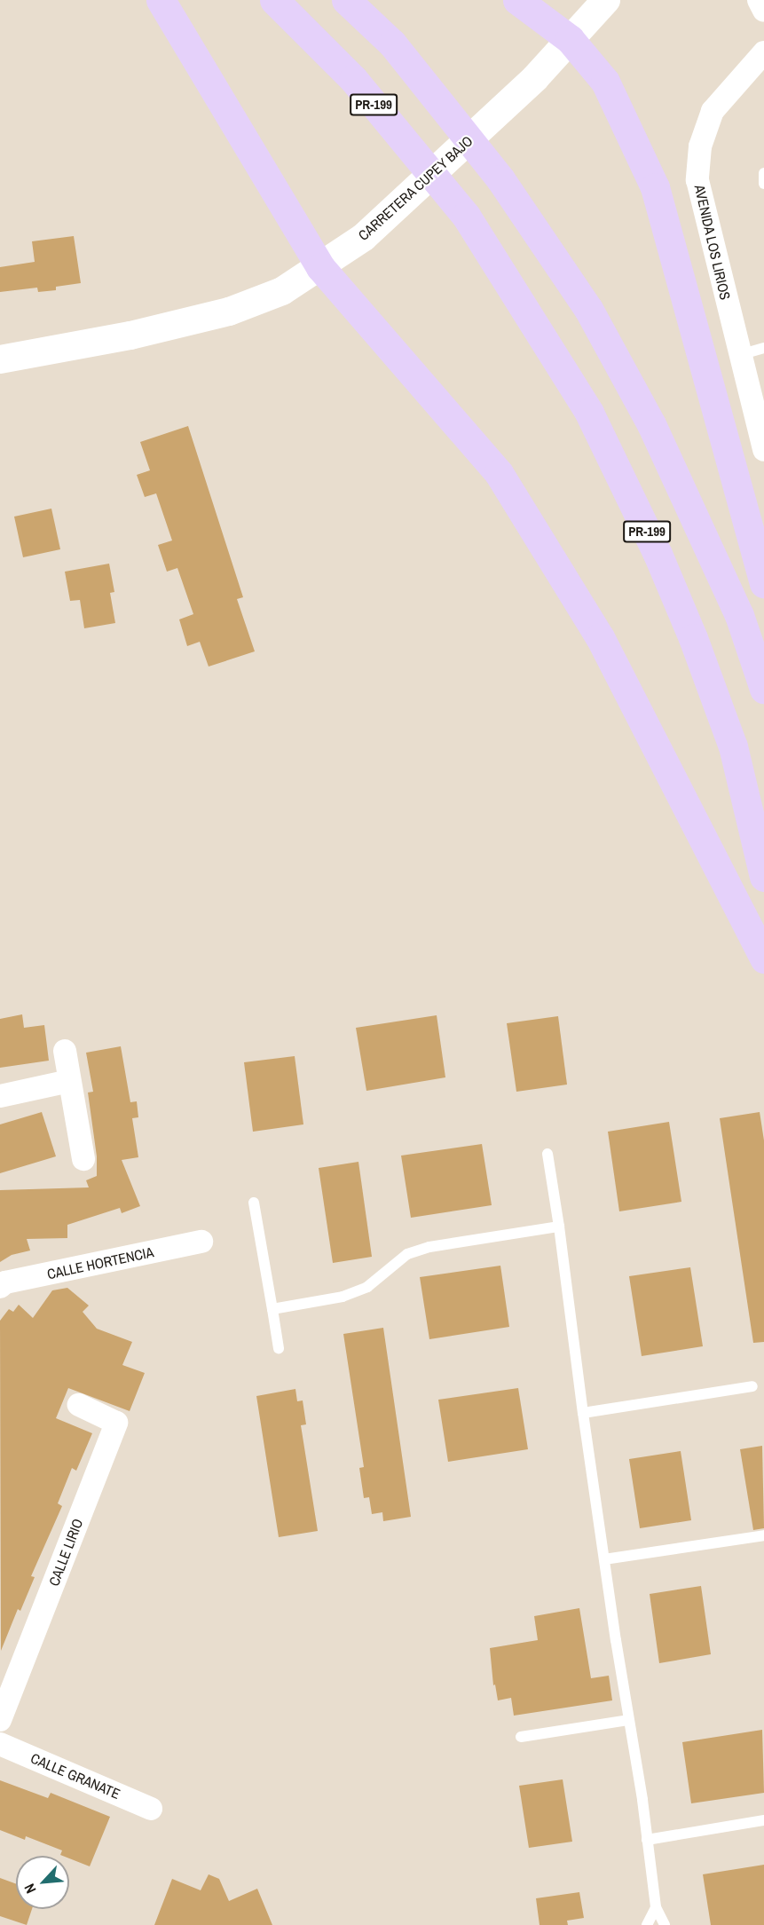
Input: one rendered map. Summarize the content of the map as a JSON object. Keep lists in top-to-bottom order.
{
  "streets": {
    "main road": ["PR-199"],
    "street": [
      "CARRETERA CUPEY BAJO",
      "AVENIDA LOS LIRIOS",
      "CALLE HORTENCIA",
      "CALLE LIRIO",
      "CALLE GRANATE"
    ]
  },
  "north": "bottom left"
}
